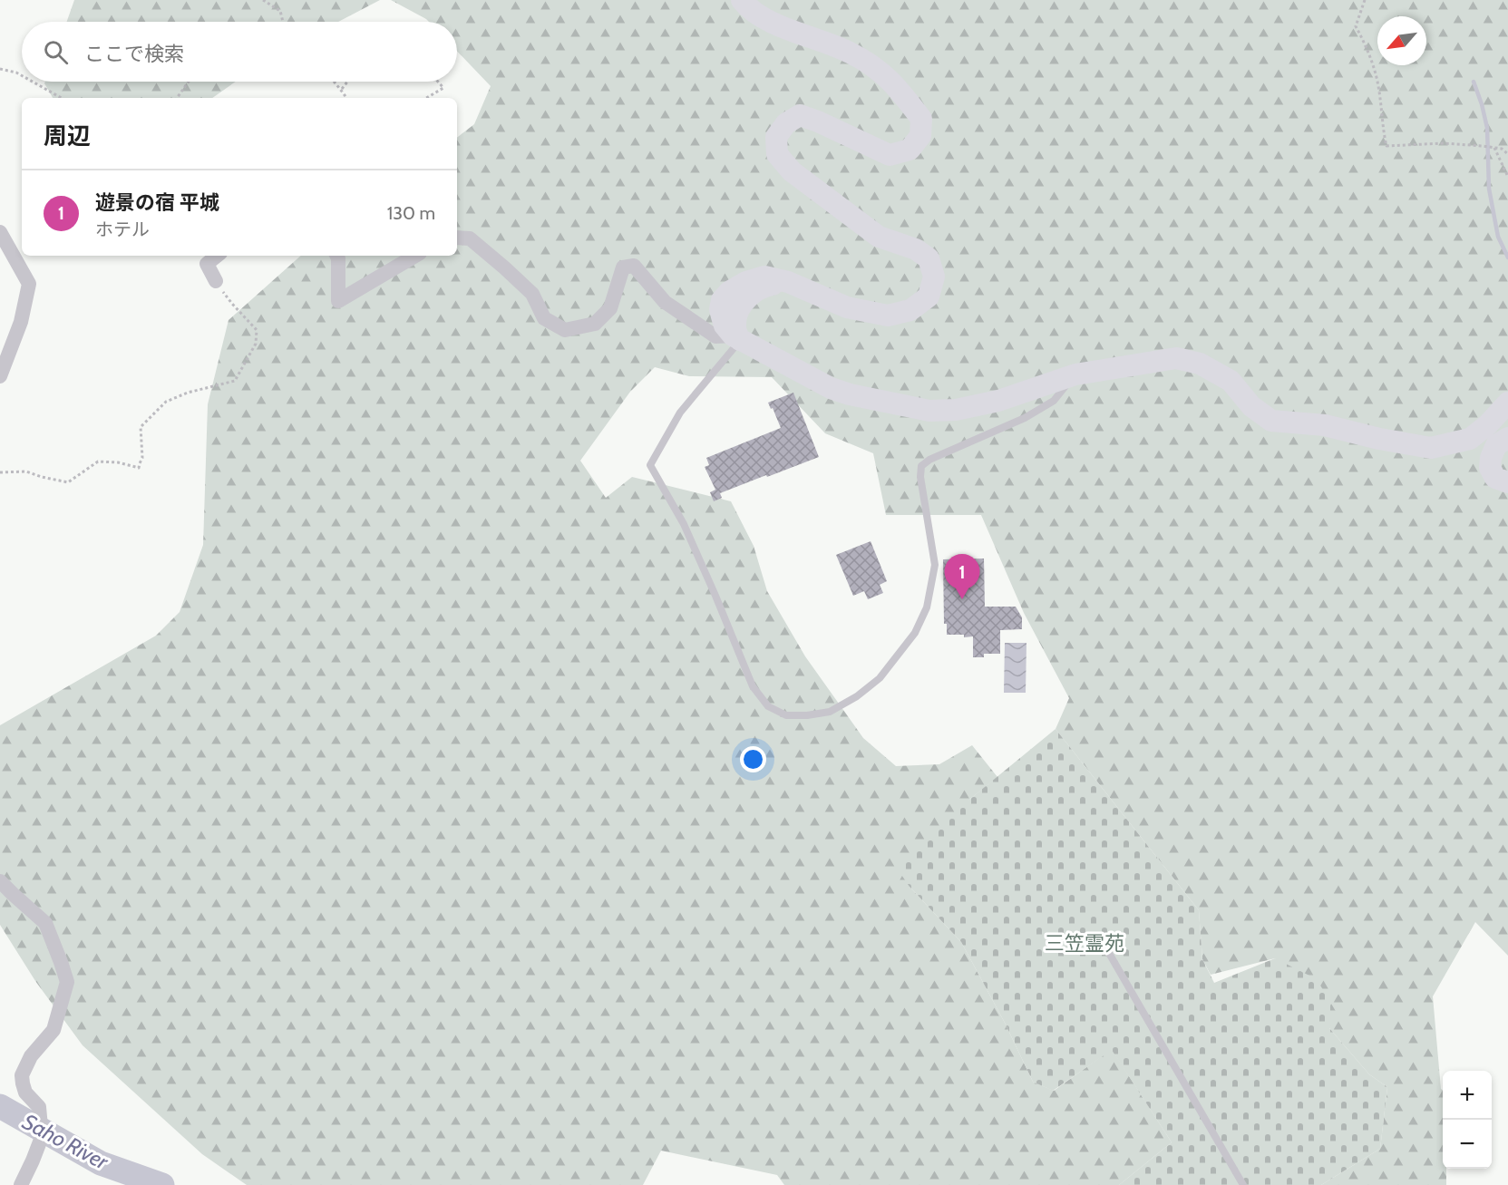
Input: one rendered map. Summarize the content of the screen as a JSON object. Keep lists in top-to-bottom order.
{
  "water": ["Saho River"],
  "parks": ["三笠霊苑"],
  "north": "bottom left",
  "page": {
    "search": "ここで検索",
    "heading": "周辺",
    "list": [
      {
        "mark": "1",
        "name": "遊景の宿 平城",
        "note": "ホテル",
        "value": "130 m"
      }
    ],
    "pins": "1",
    "map_buttons": ["+", "−"]
  }
}
